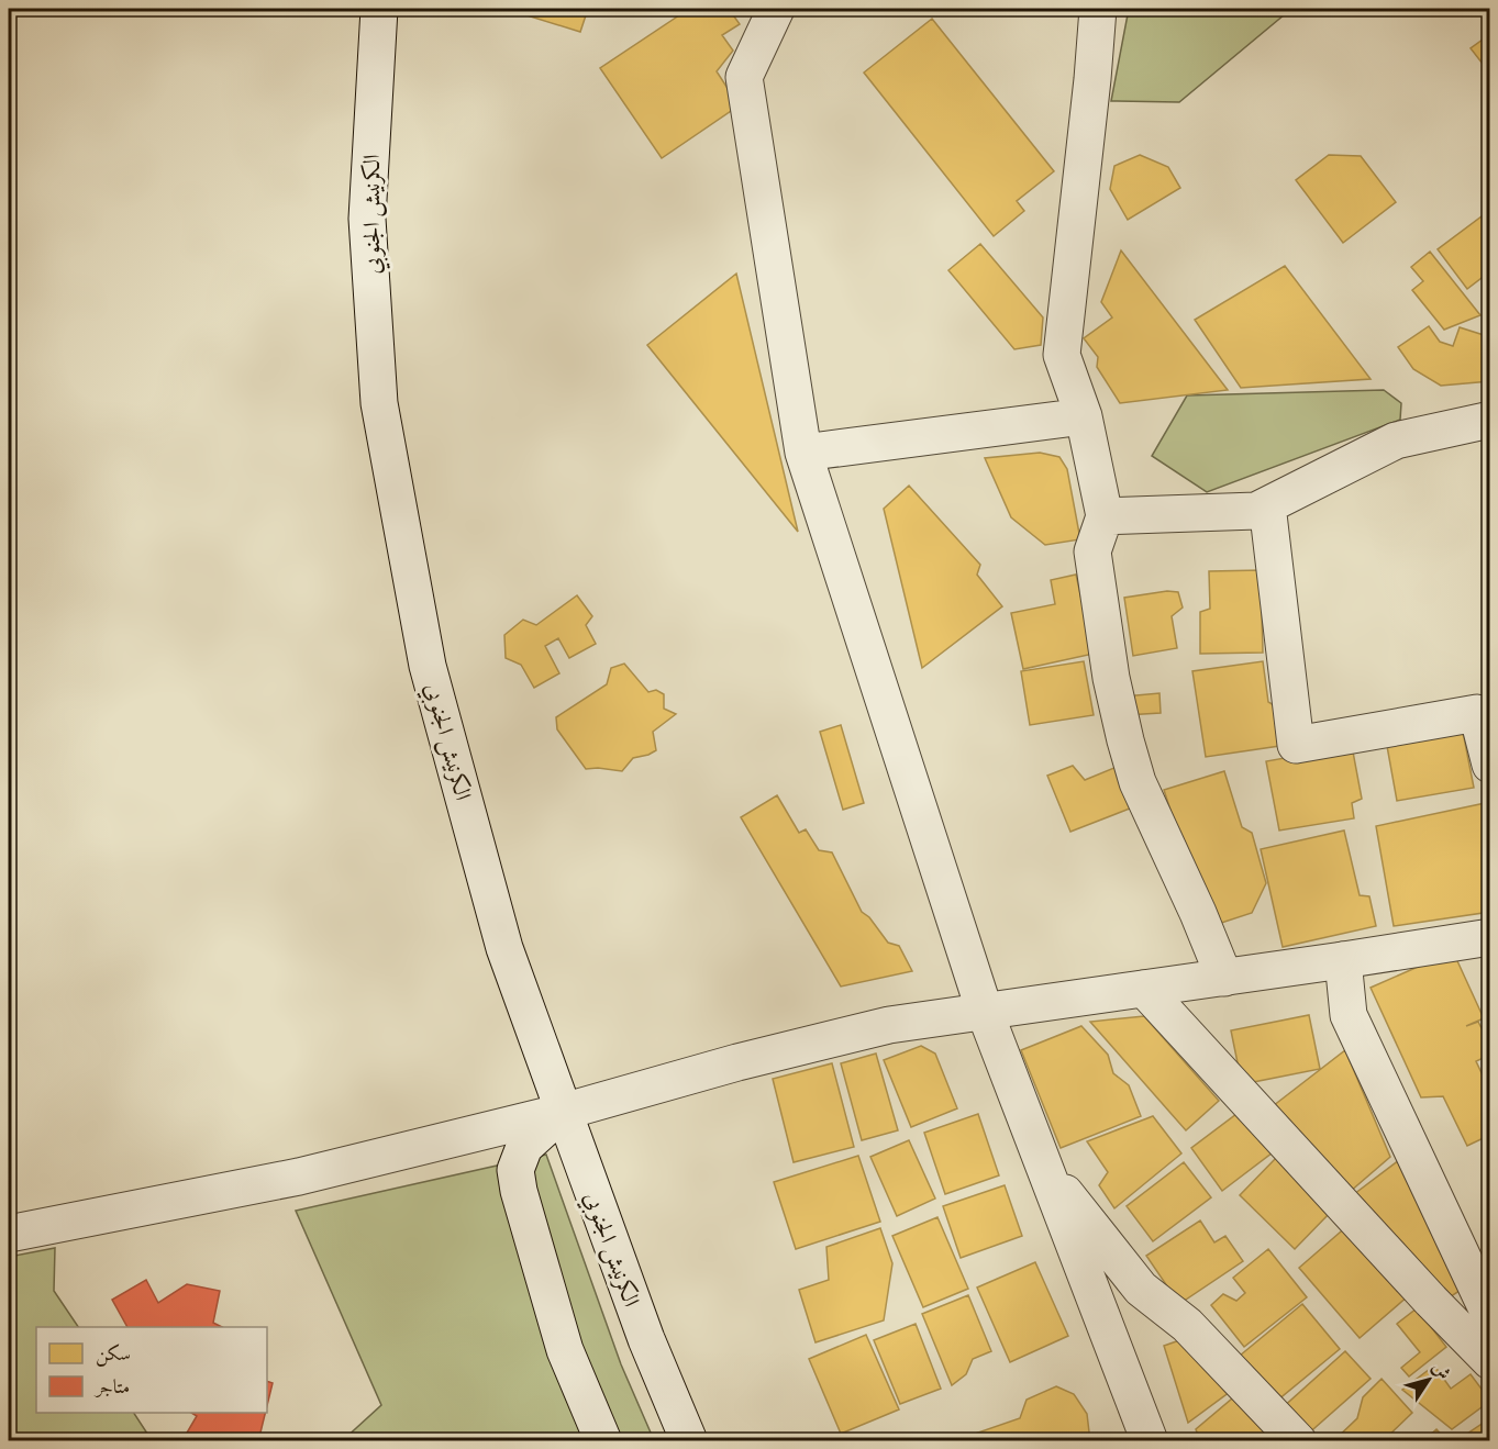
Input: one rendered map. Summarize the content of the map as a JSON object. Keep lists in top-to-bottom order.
{
  "streets": {
    "street": ["الكرنيش الجنوبي"]
  },
  "legend": ["سكن", "متاجر"],
  "north": "top right"
}
